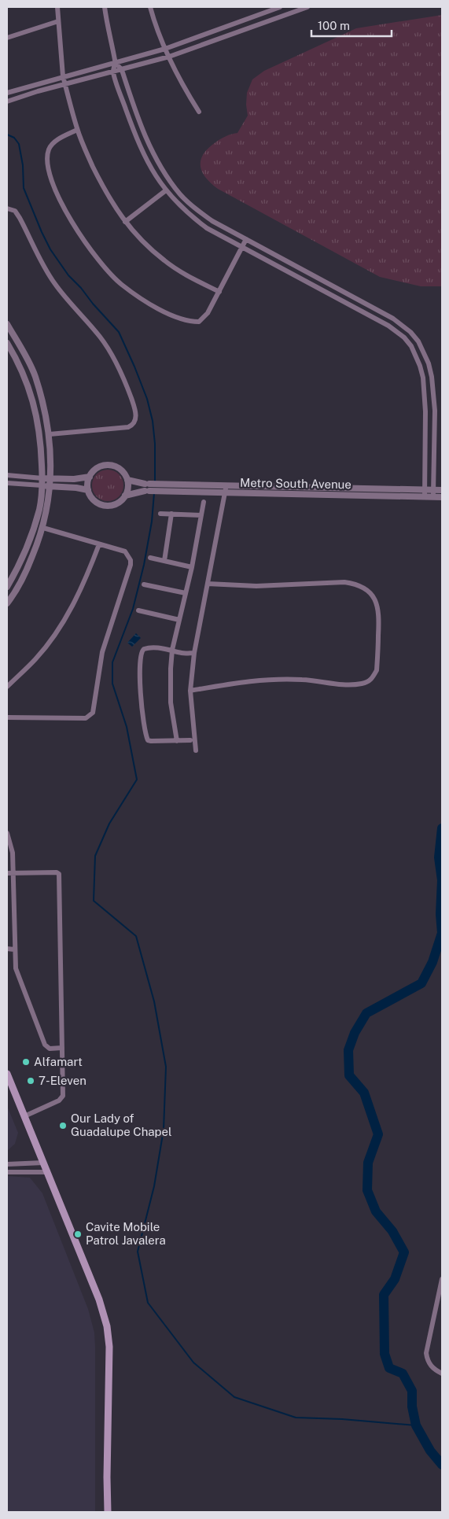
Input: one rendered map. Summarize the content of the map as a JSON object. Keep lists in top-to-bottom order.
{
  "streets": {
    "street": ["Metro South Avenue"]
  },
  "places": [
    "Alfamart",
    "7-Eleven",
    "Our Lady of Guadalupe Chapel",
    "Cavite Mobile Patrol Javalera"
  ],
  "scale_bar": "100 m"
}
